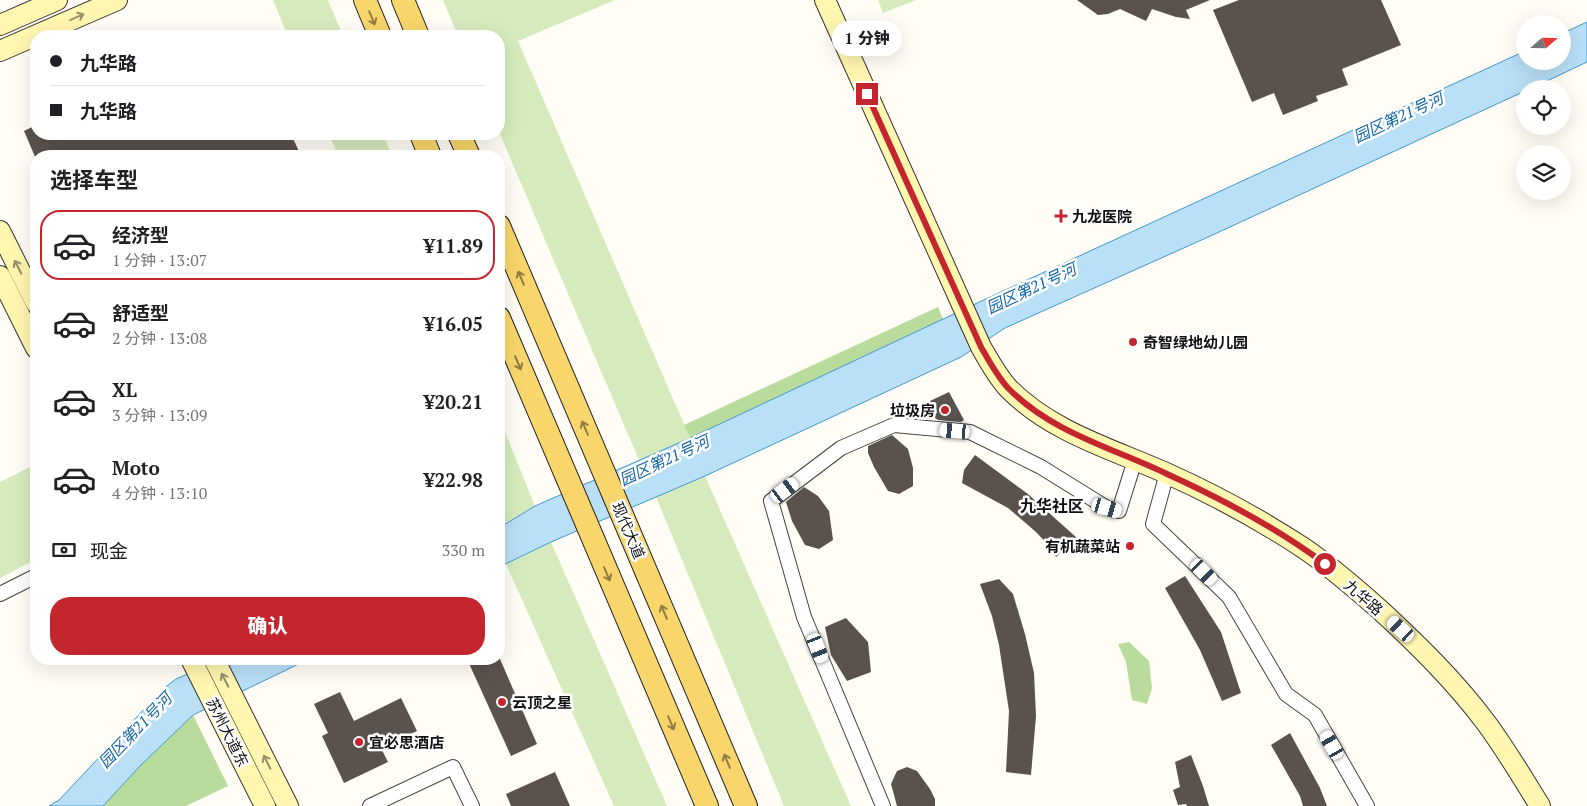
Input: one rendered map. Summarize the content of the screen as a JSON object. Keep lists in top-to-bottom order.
{
  "streets": {
    "main road": ["现代大道"],
    "street": ["九华路", "苏州大道东"]
  },
  "districts": ["九华社区"],
  "water": ["园区第21号河"],
  "places": {
    "health": ["九龙医院"],
    "other": [
      "奇智绿地幼儿园",
      "垃圾房",
      "有机蔬菜站",
      "云顶之星",
      "宜必思酒店"
    ]
  },
  "north": "right",
  "page": {
    "bubble": "1 分钟",
    "banner": ["九华路", "九华路"],
    "heading": "选择车型",
    "list": [
      {
        "name": "经济型",
        "note": "1 分钟 · 13:07",
        "value": "¥11.89"
      },
      {
        "name": "舒适型",
        "note": "2 分钟 · 13:08",
        "value": "¥16.05"
      },
      {
        "name": "XL",
        "note": "3 分钟 · 13:09",
        "value": "¥20.21"
      },
      {
        "name": "Moto",
        "note": "4 分钟 · 13:10",
        "value": "¥22.98"
      }
    ],
    "pay": ["现金", "330 m"],
    "buttons": "确认"
  }
}
